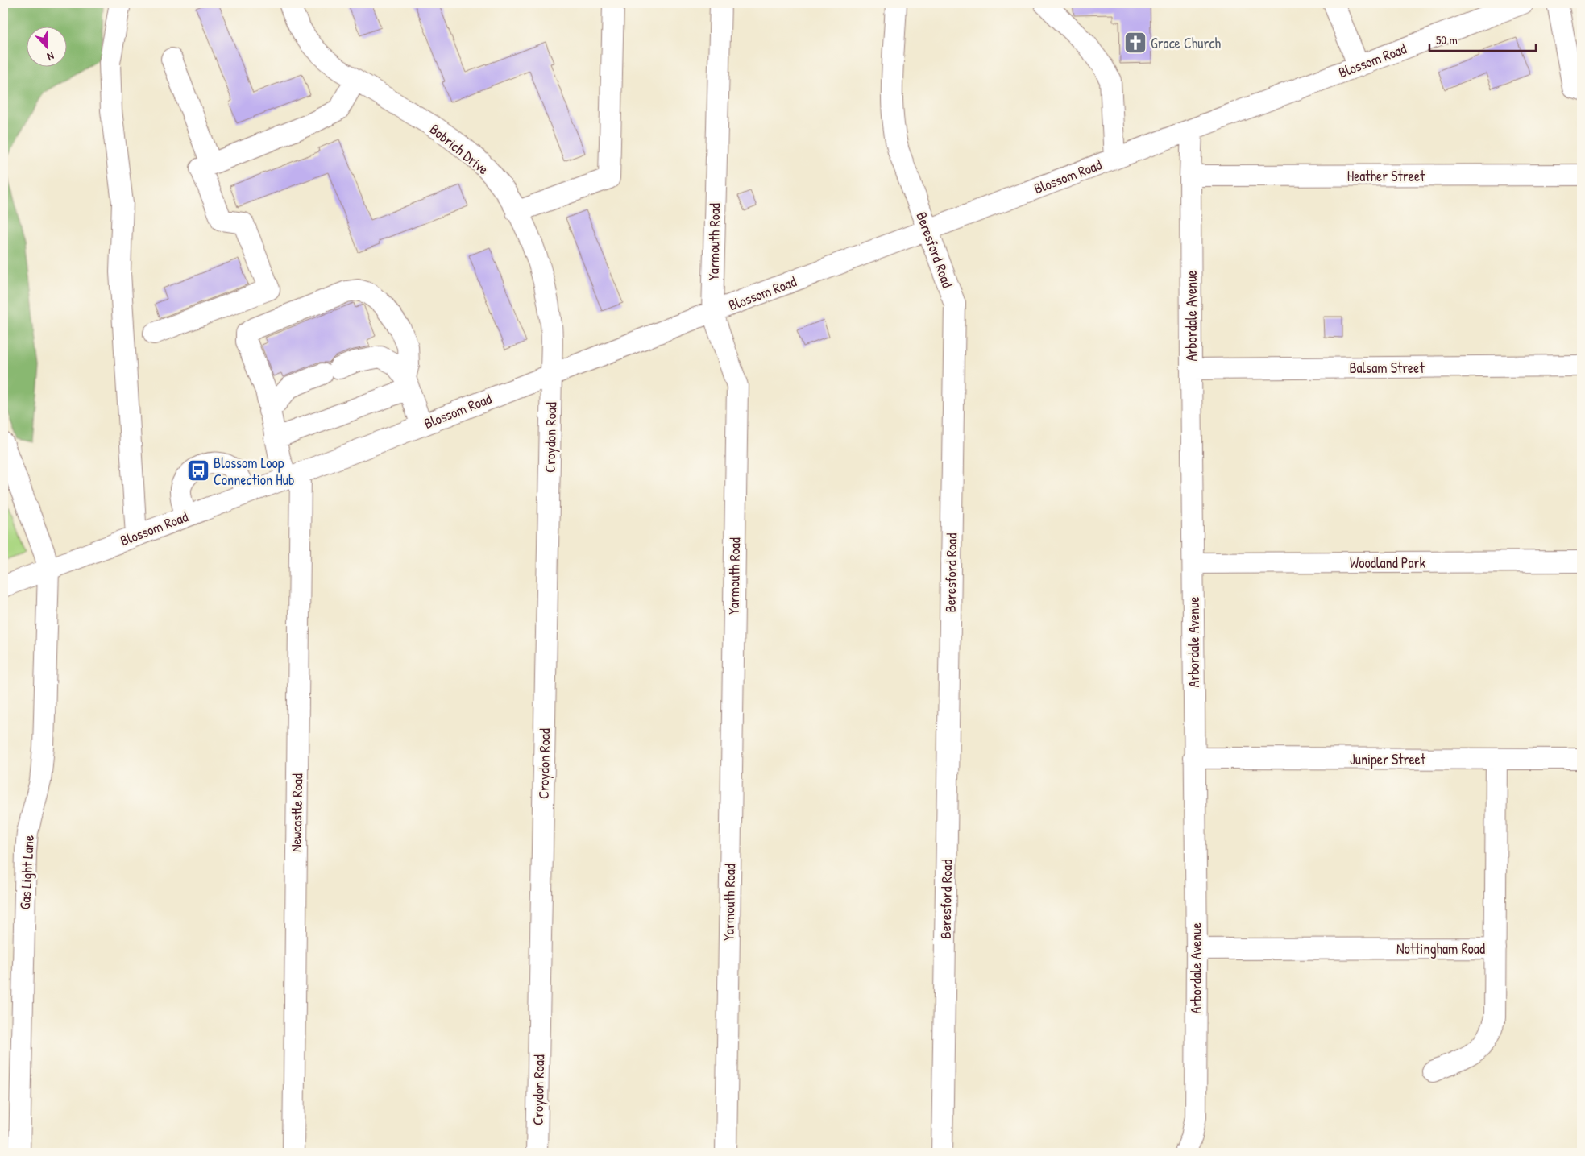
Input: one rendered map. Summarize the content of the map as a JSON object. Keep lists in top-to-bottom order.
{
  "streets": {
    "street": [
      "Blossom Road",
      "Bobrich Drive",
      "Heather Street",
      "Yarmouth Road",
      "Beresford Road",
      "Arbordale Avenue",
      "Balsam Street",
      "Croydon Road",
      "Woodland Park",
      "Juniper Street",
      "Newcastle Road",
      "Gas Light Lane",
      "Nottingham Road"
    ]
  },
  "crossings": [
    ["Blossom Road", "Bobrich Drive"],
    ["Blossom Road", "Yarmouth Road"],
    ["Blossom Road", "Beresford Road"],
    ["Blossom Road", "Arbordale Avenue"],
    ["Blossom Road", "Croydon Road"],
    ["Blossom Road", "Newcastle Road"],
    ["Blossom Road", "Gas Light Lane"],
    ["Bobrich Drive", "Croydon Road"],
    ["Heather Street", "Arbordale Avenue"],
    ["Arbordale Avenue", "Balsam Street"],
    ["Arbordale Avenue", "Woodland Park"],
    ["Arbordale Avenue", "Juniper Street"],
    ["Arbordale Avenue", "Nottingham Road"],
    ["Juniper Street", "Nottingham Road"]
  ],
  "places": {
    "church": ["Grace Church"],
    "bus stop": ["Blossom Loop Connection Hub"]
  },
  "scale_bar": "50 m",
  "north": "bottom"
}
